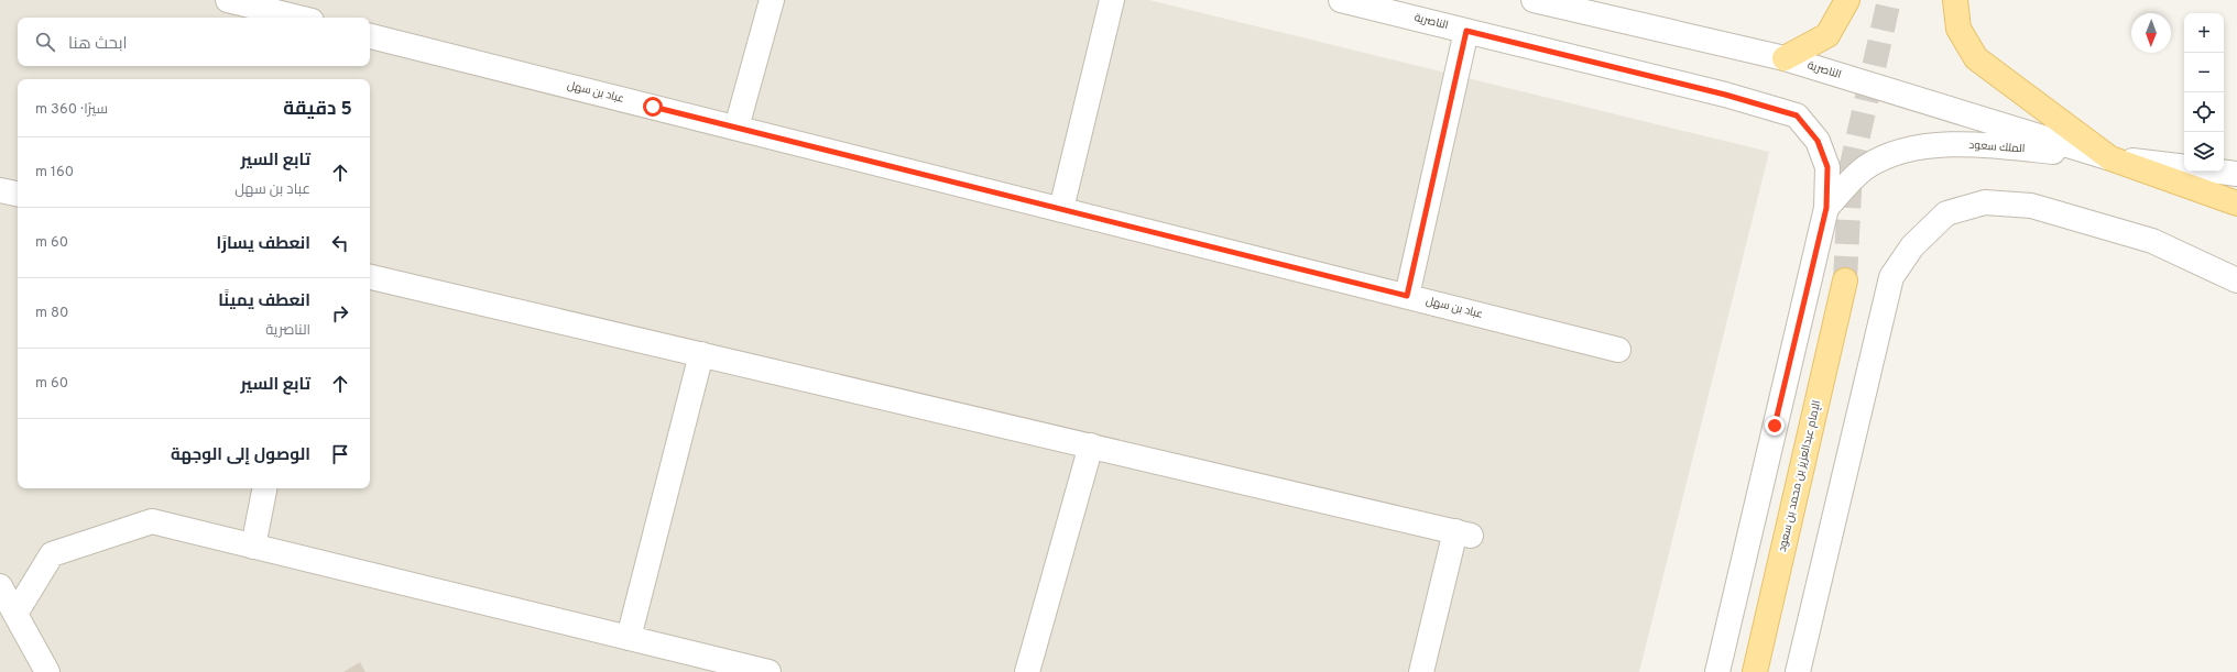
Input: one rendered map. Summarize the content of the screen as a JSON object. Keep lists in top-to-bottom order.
{
  "streets": {
    "main road": ["الإمام عبدالعزيز بن محمد بن سعود"],
    "street": ["الناصرية", "عباد بن سهل", "الملك سعود"]
  },
  "crossings": [
    ["الناصرية", "الملك سعود"]
  ],
  "north": "bottom",
  "page": {
    "map_buttons": ["+", "−"],
    "search": "ابحث هنا",
    "heading": ["5 دقيقة", "سيرًا · 360 m"],
    "list": [
      ["تابع السير", "عباد بن سهل", "160 m"],
      ["انعطف يسارًا", "60 m"],
      ["انعطف يمينًا", "الناصرية", "80 m"],
      ["تابع السير", "60 m"],
      "الوصول إلى الوجهة"
    ]
  }
}
